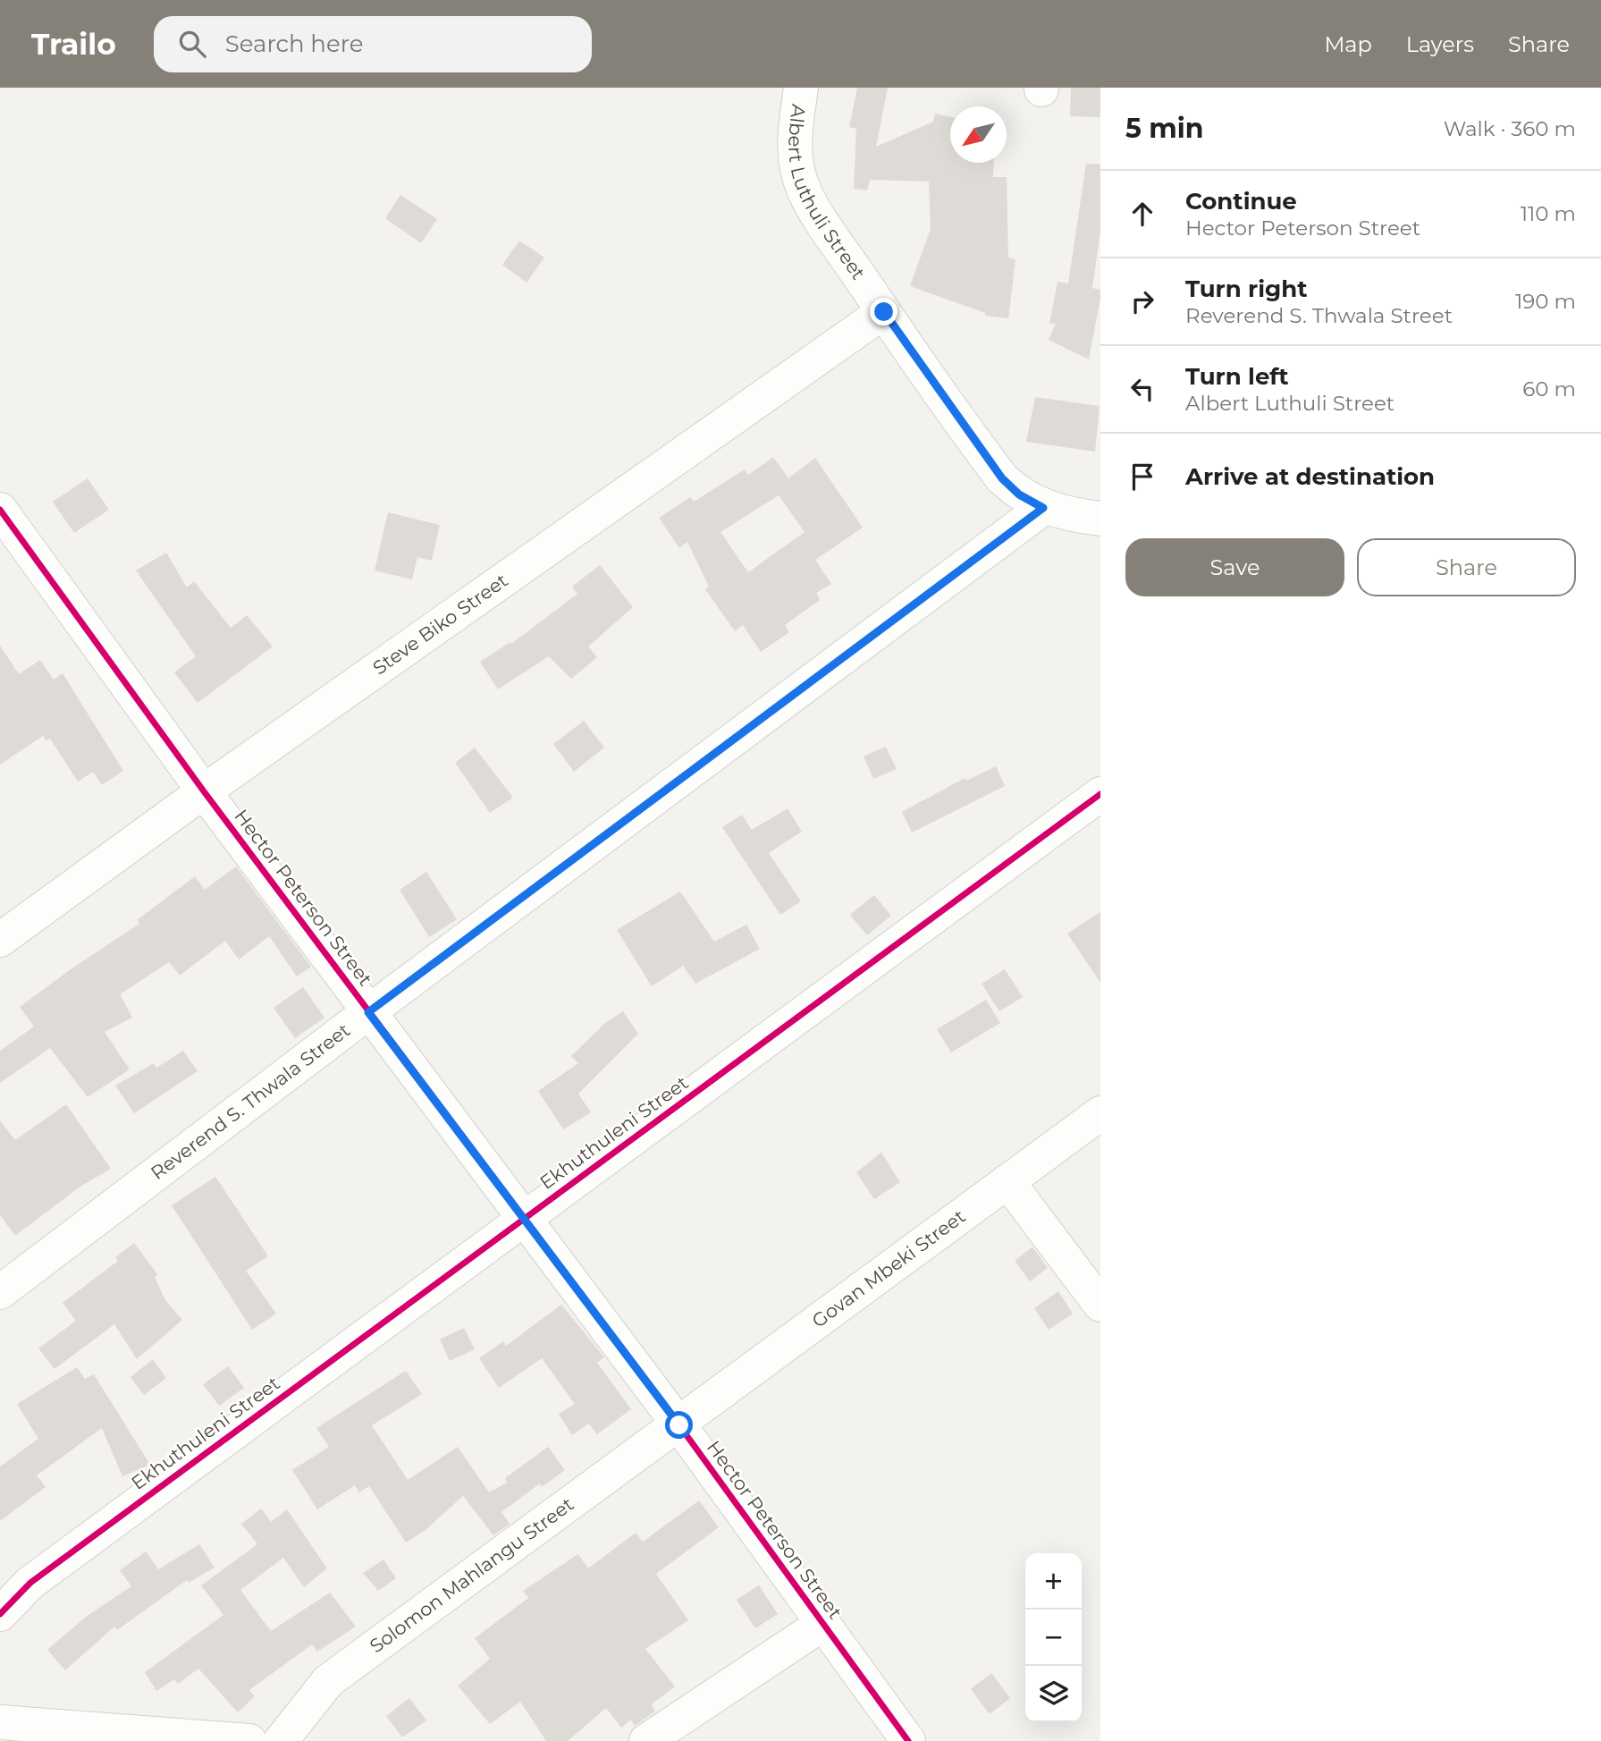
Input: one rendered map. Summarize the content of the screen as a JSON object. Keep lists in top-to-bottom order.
{
  "streets": {
    "street": [
      "Albert Luthuli Street",
      "Steve Biko Street",
      "Hector Peterson Street",
      "Reverend S. Thwala Street",
      "Ekhuthuleni Street",
      "Govan Mbeki Street",
      "Solomon Mahlangu Street"
    ]
  },
  "crossings": [
    ["Albert Luthuli Street", "Steve Biko Street"],
    ["Albert Luthuli Street", "Reverend S. Thwala Street"],
    ["Steve Biko Street", "Hector Peterson Street"],
    ["Hector Peterson Street", "Reverend S. Thwala Street"],
    ["Hector Peterson Street", "Ekhuthuleni Street"],
    ["Hector Peterson Street", "Govan Mbeki Street"],
    ["Hector Peterson Street", "Solomon Mahlangu Street"],
    ["Govan Mbeki Street", "Solomon Mahlangu Street"]
  ],
  "north": "bottom left",
  "page": {
    "header": "Trailo",
    "search": "Search here",
    "nav": ["Map", "Layers", "Share"],
    "heading": ["5 min", "Walk · 360 m"],
    "list": [
      ["Continue", "Hector Peterson Street", "110 m"],
      ["Turn right", "Reverend S. Thwala Street", "190 m"],
      ["Turn left", "Albert Luthuli Street", "60 m"],
      "Arrive at destination"
    ],
    "buttons": ["Save", "Share"],
    "map_buttons": ["+", "−"]
  }
}
